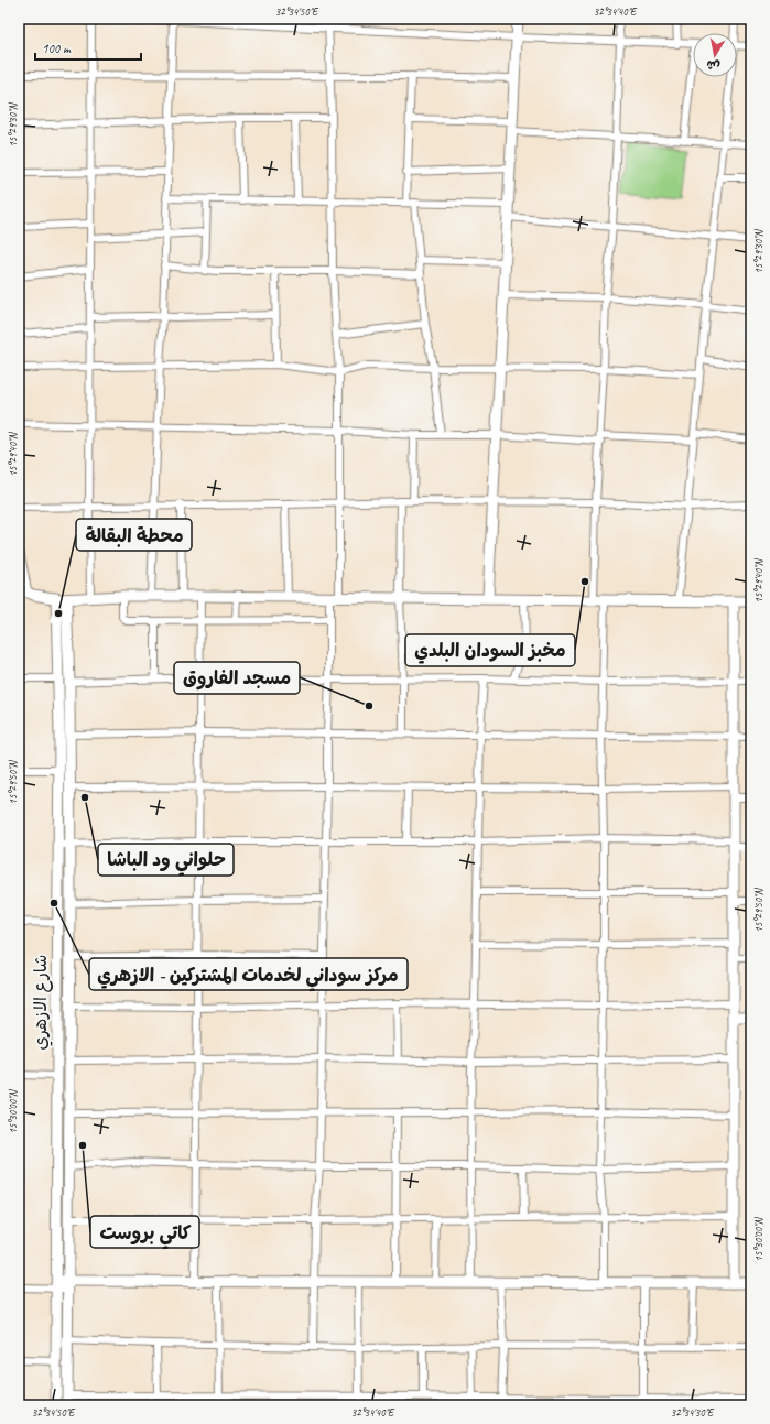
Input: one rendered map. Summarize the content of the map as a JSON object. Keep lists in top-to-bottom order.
{
  "streets": {
    "street": ["شارع الازهري"]
  },
  "places": [
    "مخبز السودان البلدي",
    "محطة البقالة",
    "مسجد الفاروق",
    "حلواني ود الباشا",
    "مركز سوداني لخدمات المشتركين - الازهري",
    "كاتي بروست"
  ],
  "scale_bar": "100 m",
  "north": "bottom",
  "coordinates": [
    "32°34'50\"E",
    "32°34'40\"E",
    "15°29'30\"N",
    "15°29'40\"N",
    "15°29'50\"N",
    "15°30'00\"N",
    "32°34'30\"E"
  ]
}
